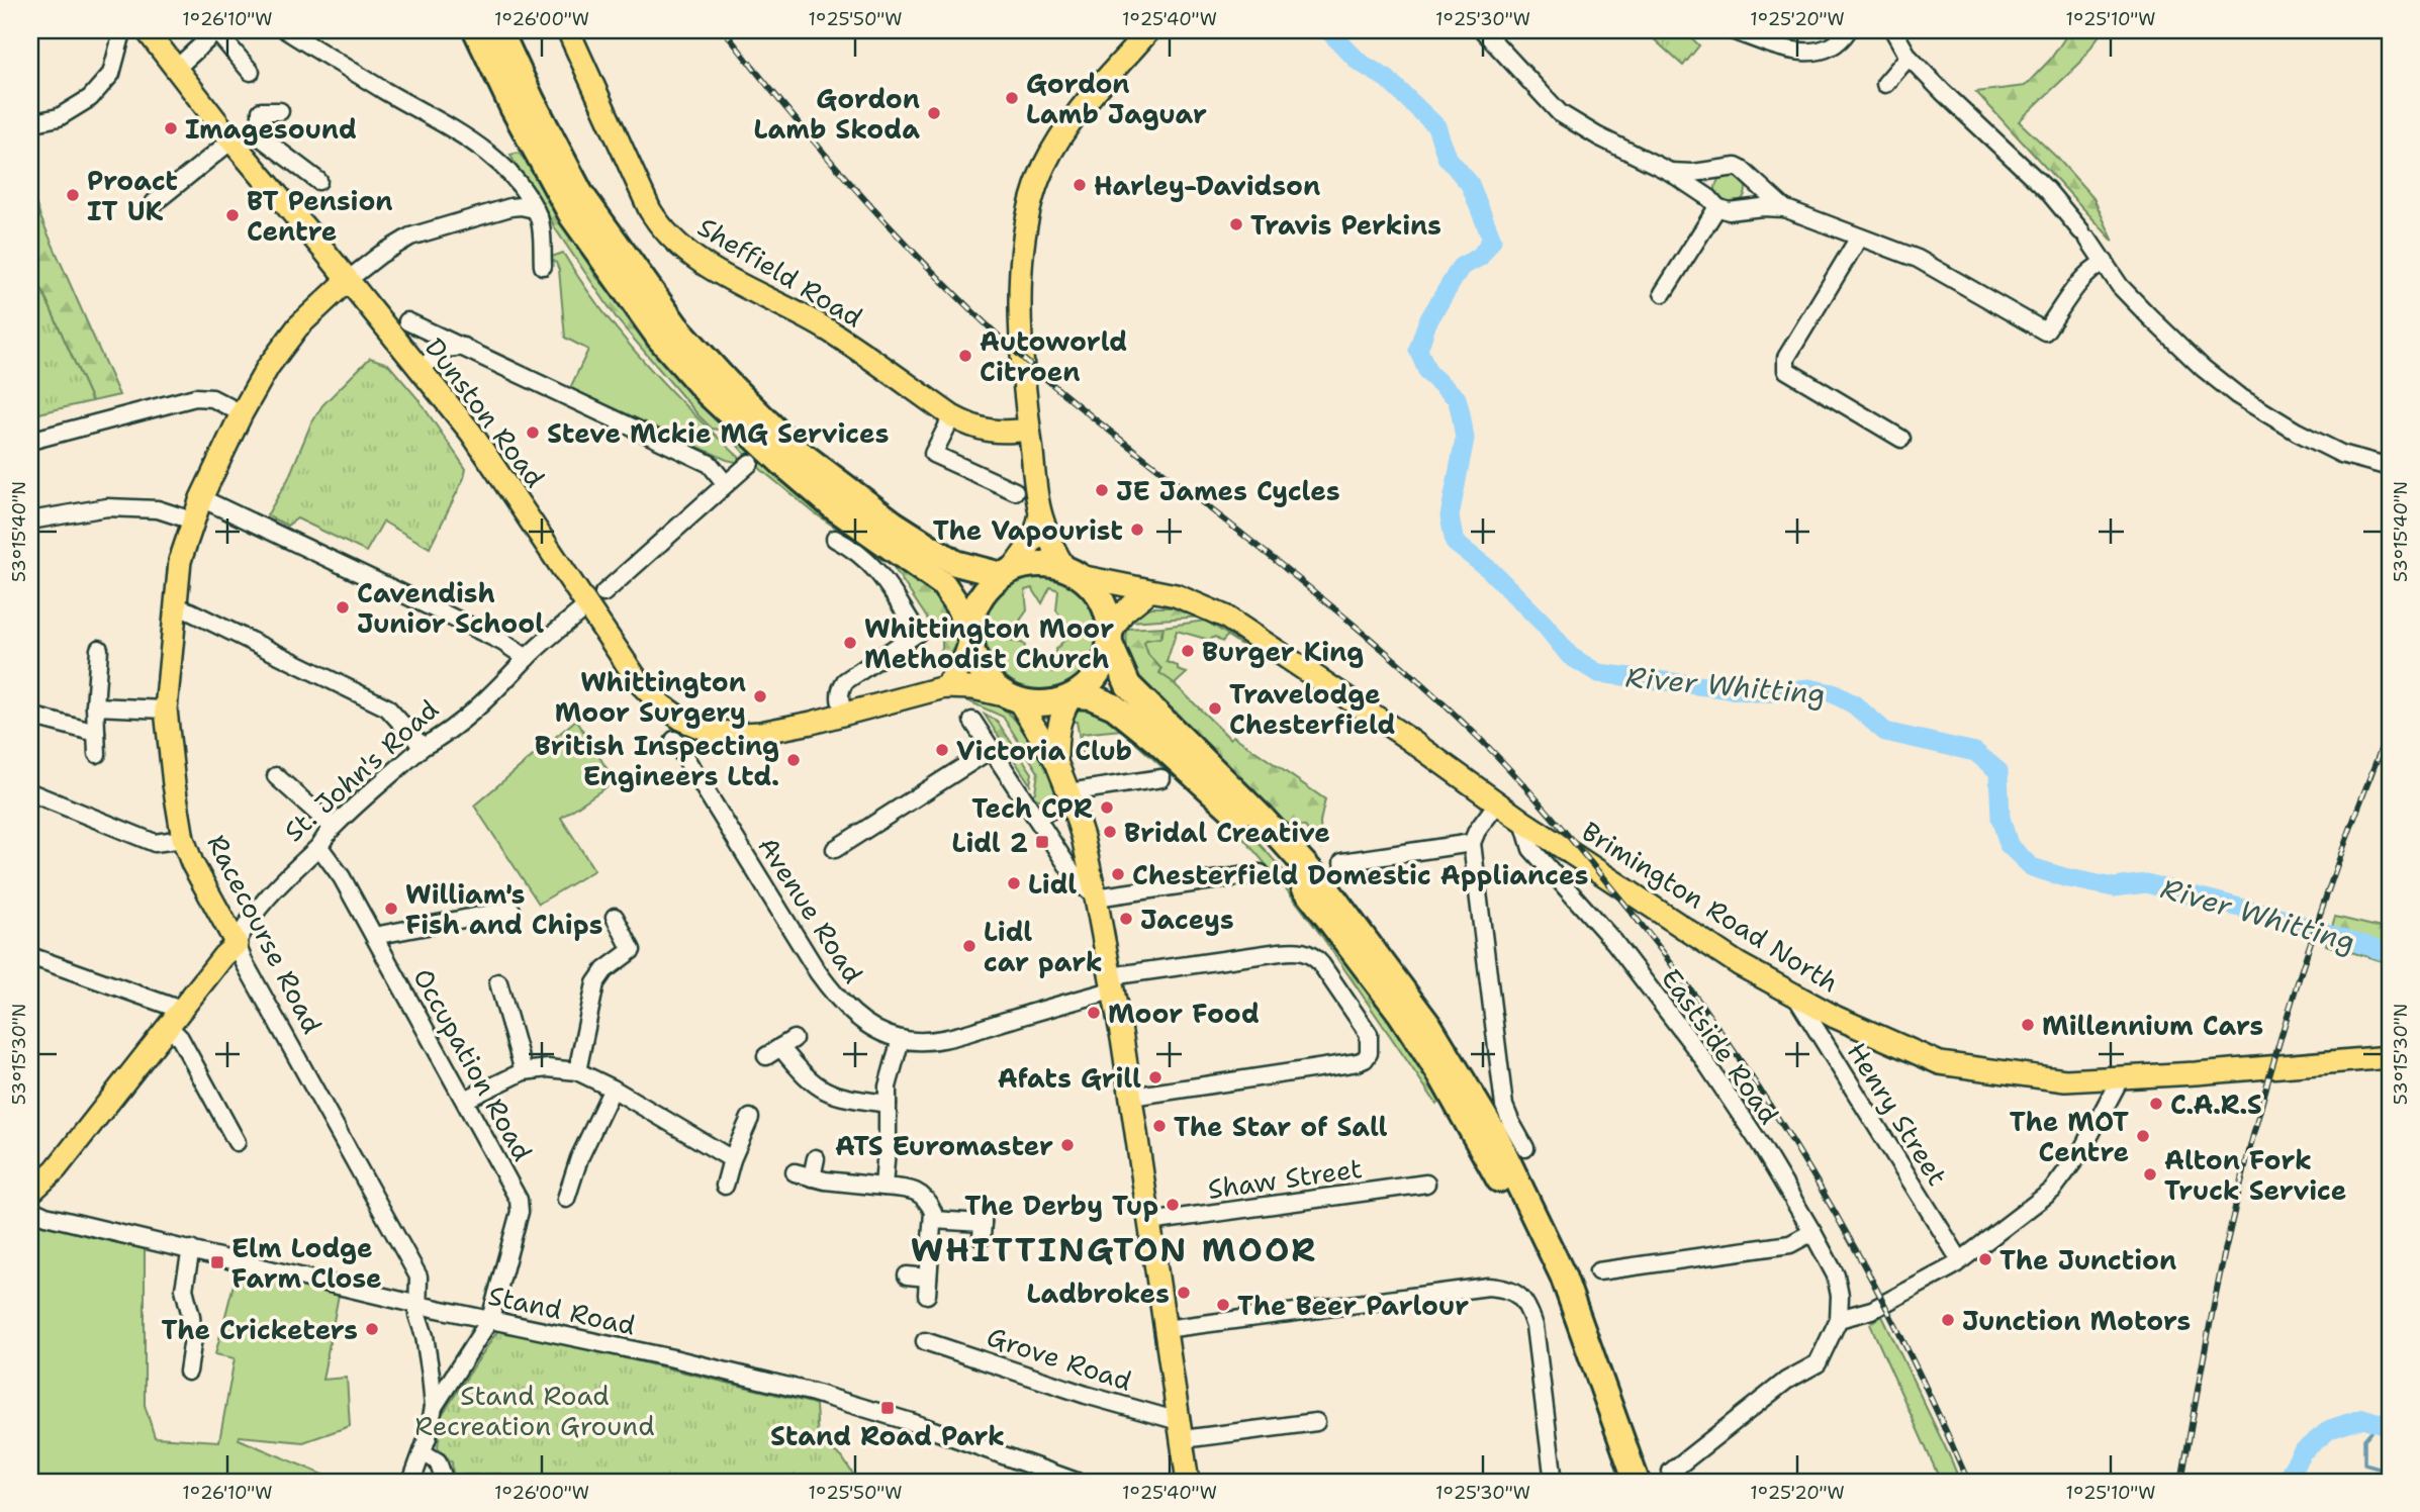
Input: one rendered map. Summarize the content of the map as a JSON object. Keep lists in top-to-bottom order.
{
  "streets": {
    "main road": [
      "Sheffield Road",
      "Dunston Road",
      "St. John's Road",
      "Brimington Road North",
      "Racecourse Road"
    ],
    "street": [
      "Avenue Road",
      "Eastside Road",
      "Occupation Road",
      "Henry Street",
      "Shaw Street",
      "Stand Road",
      "Grove Road"
    ]
  },
  "crossings": [
    ["Dunston Road", "St. John's Road"],
    ["Dunston Road", "Brimington Road North"],
    ["Dunston Road", "Racecourse Road"],
    ["St. John's Road", "Racecourse Road"],
    ["St. John's Road", "Occupation Road"],
    ["Brimington Road North", "Eastside Road"],
    ["Brimington Road North", "Henry Street"],
    ["Racecourse Road", "Occupation Road"],
    ["Racecourse Road", "Stand Road"],
    ["Occupation Road", "Stand Road"]
  ],
  "districts": ["WHITTINGTON MOOR"],
  "water": ["River Whitting"],
  "parks": ["Stand Road Recreation Ground"],
  "places": {
    "other": [
      "Gordon Lamb Jaguar",
      "Gordon Lamb Skoda",
      "Imagesound",
      "Harley-Davidson",
      "Proact IT UK",
      "BT Pension Centre",
      "Travis Perkins",
      "Autoworld Citroen",
      "Steve Mckie MG Services",
      "JE James Cycles",
      "The Vapourist",
      "Cavendish Junior School",
      "Whittington Moor Methodist Church",
      "Burger King",
      "Whittington Moor Surgery",
      "Travelodge Chesterfield",
      "Victoria Club",
      "British Inspecting Engineers Ltd.",
      "Tech CPR",
      "Bridal Creative",
      "Chesterfield Domestic Appliances",
      "Lidl",
      "William's Fish and Chips",
      "Jaceys",
      "Lidl car park",
      "Moor Food",
      "Millennium Cars",
      "Afats Grill",
      "C.A.R.S",
      "The Star of Sall",
      "The MOT Centre",
      "ATS Euromaster",
      "Alton Fork Truck Service",
      "The Derby Tup",
      "The Junction",
      "Ladbrokes",
      "The Beer Parlour",
      "Junction Motors",
      "The Cricketers"
    ],
    "transit": ["Lidl 2", "Elm Lodge Farm Close", "Stand Road Park"]
  },
  "coordinates": [
    "1°26'10\"W",
    "1°26'00\"W",
    "1°25'50\"W",
    "1°25'40\"W",
    "1°25'30\"W",
    "1°25'20\"W",
    "1°25'10\"W",
    "53°15'40\"N",
    "53°15'30\"N"
  ]
}
